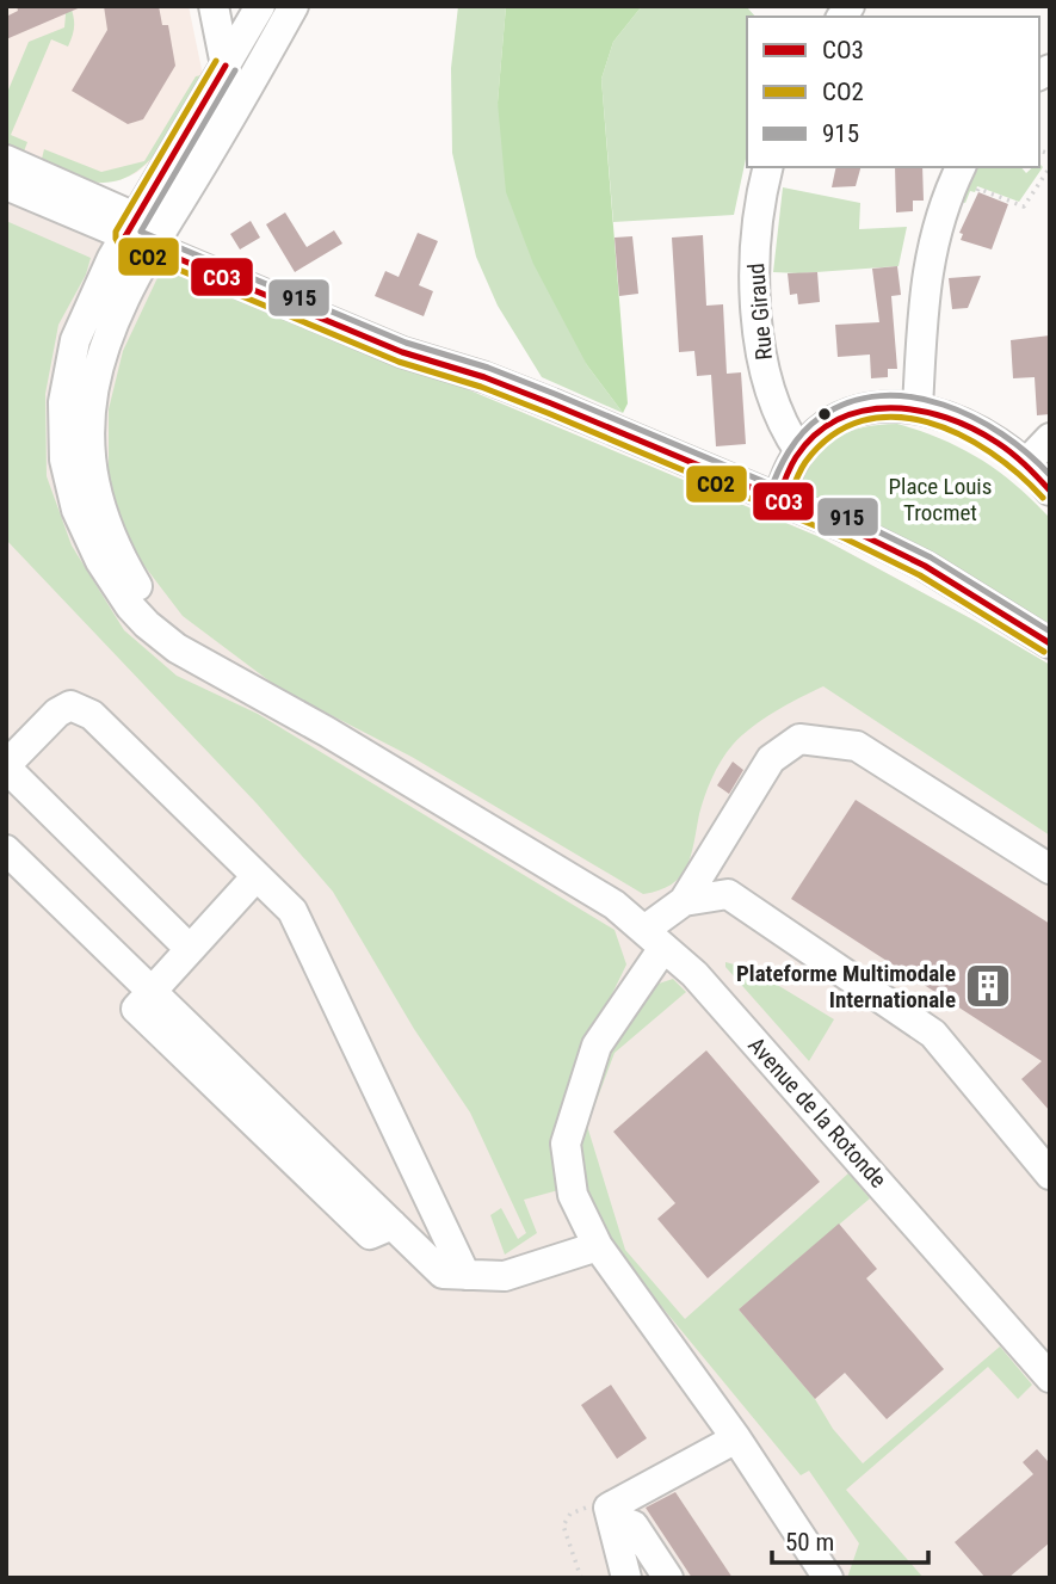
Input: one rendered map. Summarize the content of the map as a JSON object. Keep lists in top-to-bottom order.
{
  "streets": {
    "street": ["Rue Giraud", "Avenue de la Rotonde"]
  },
  "parks": ["Place Louis Trocmet"],
  "places": {
    "building": ["Plateforme Multimodale Internationale"]
  },
  "lines": ["transit line CO2", "transit line CO3", "transit line 915"],
  "legend": ["CO3", "CO2", "915"],
  "scale_bar": "50 m"
}
